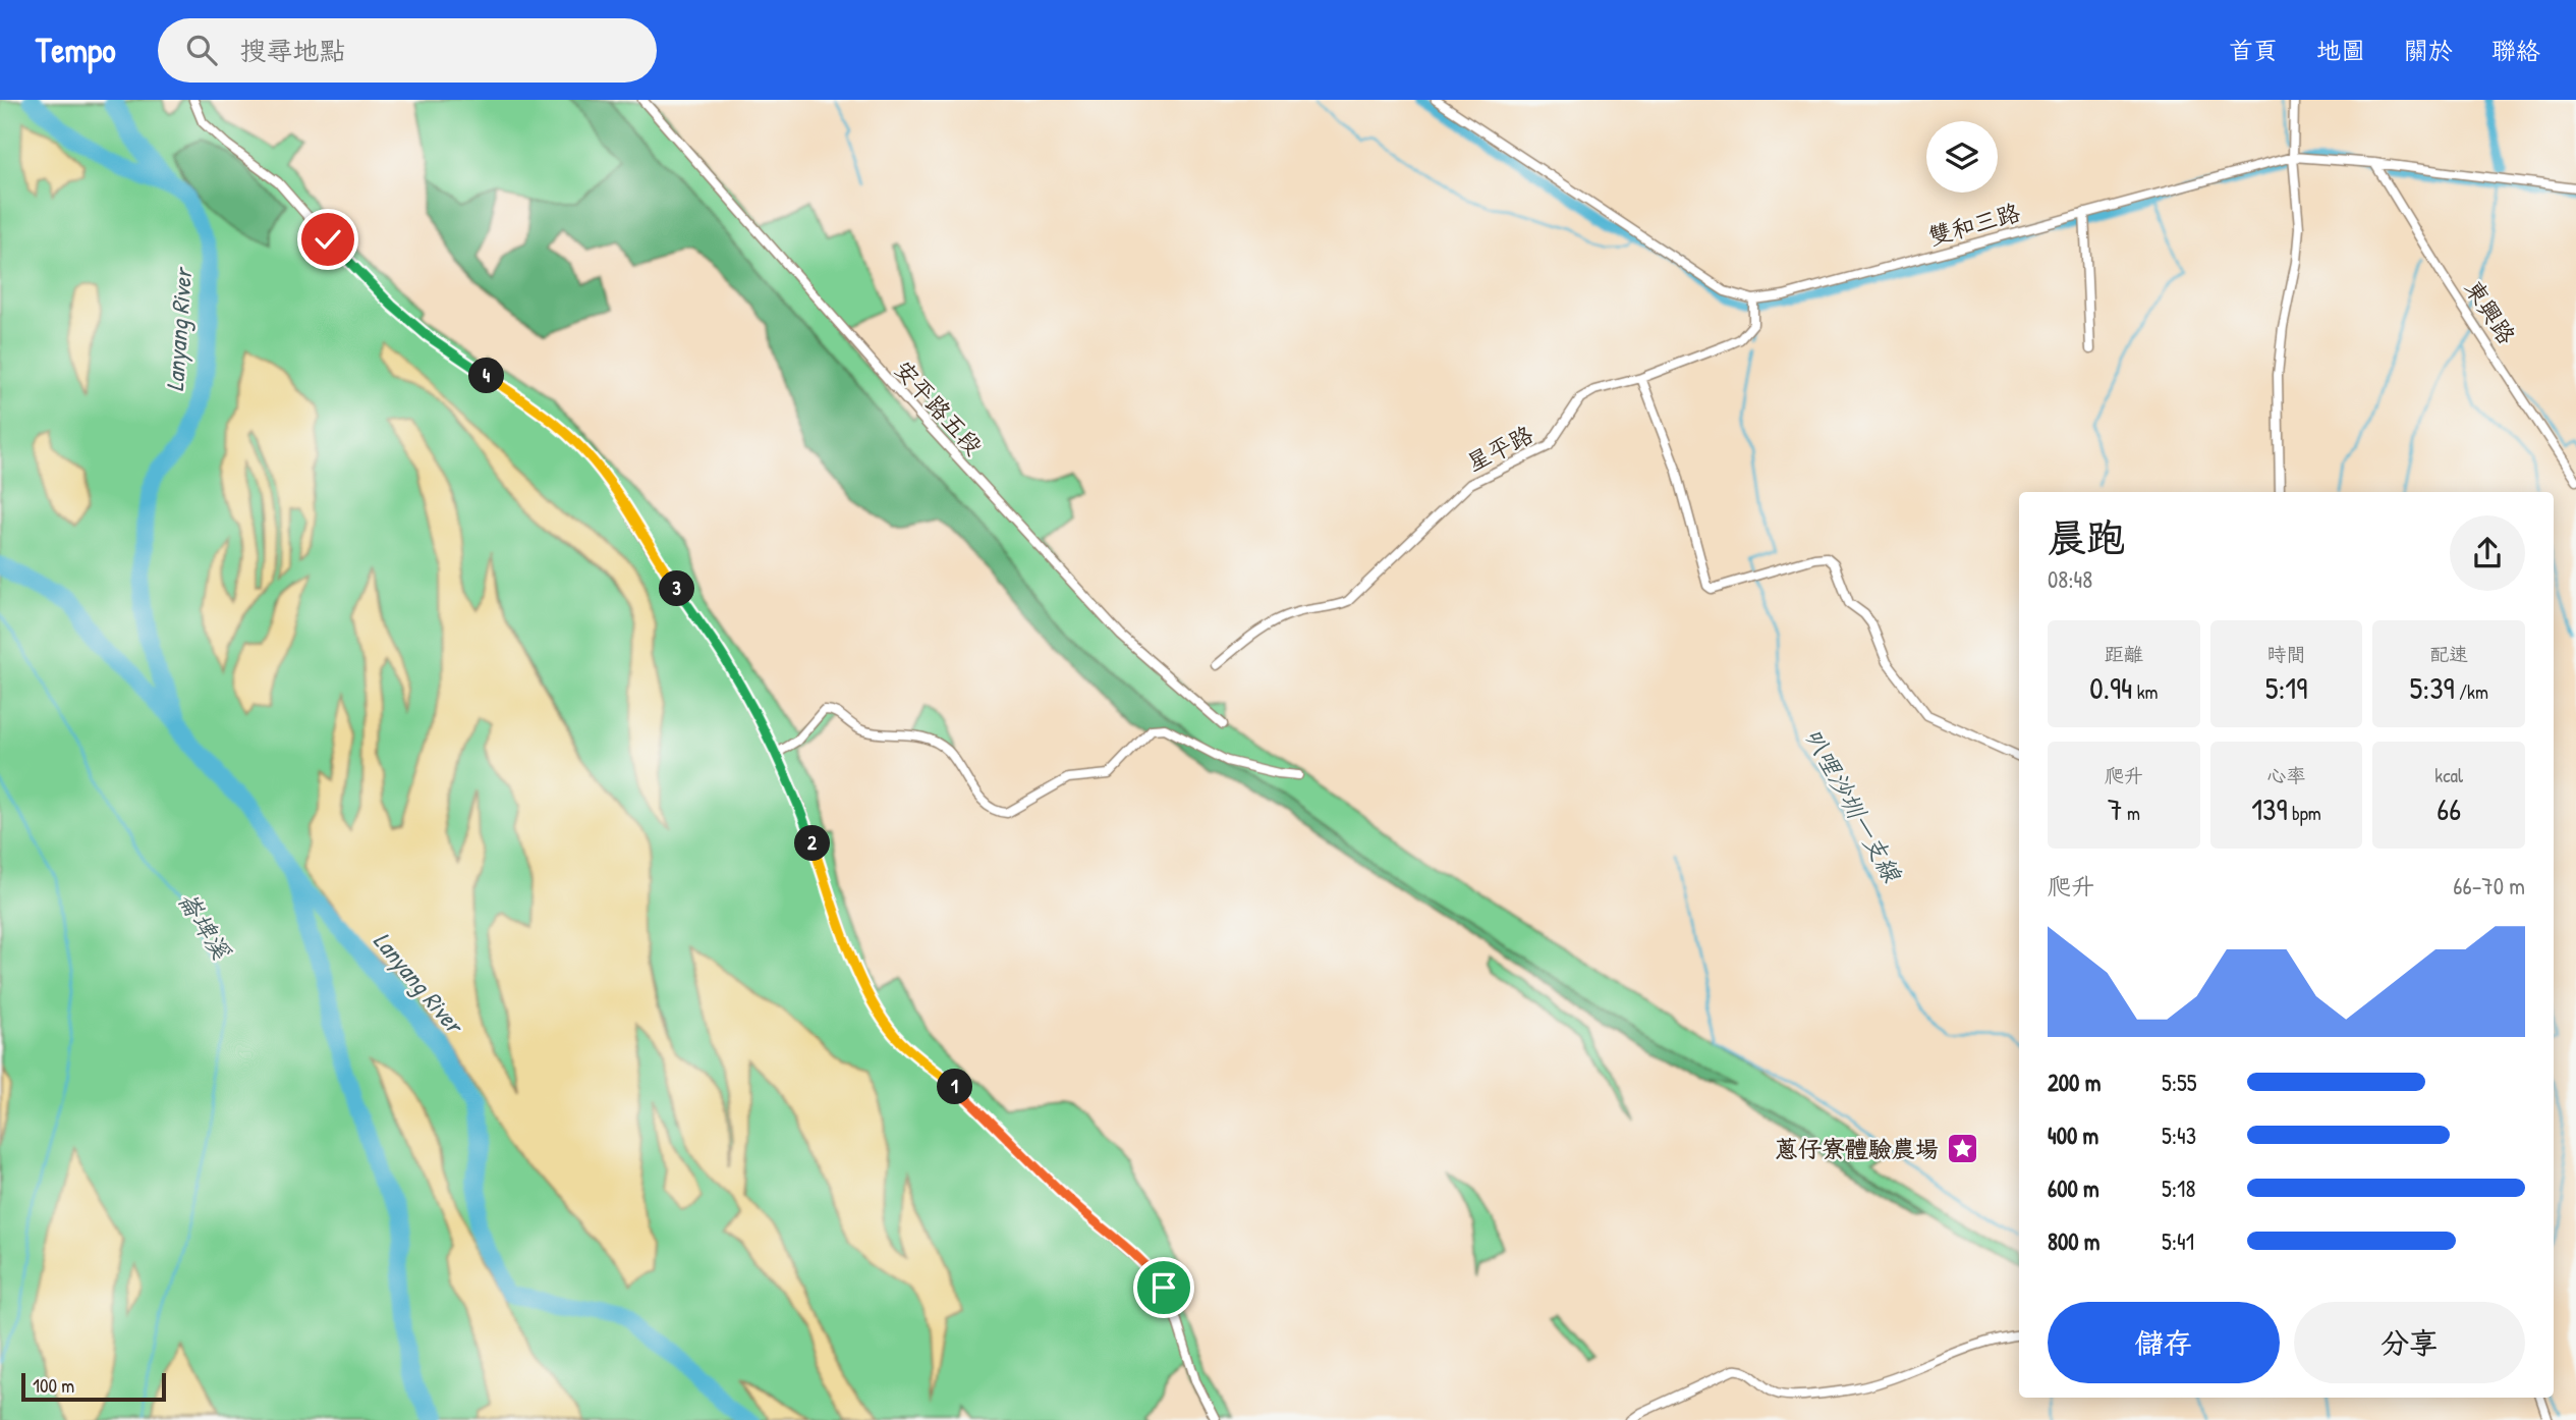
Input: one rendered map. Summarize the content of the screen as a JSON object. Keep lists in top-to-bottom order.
{
  "streets": {
    "street": [
      "雙和三路",
      "東興路",
      "安平路五段",
      "星平路"
    ]
  },
  "crossings": [
    ["雙和三路", "東興路"],
    ["雙和三路", "星平路"]
  ],
  "water": ["Lanyang River", "叭哩沙圳一支線", "崙埤溪"],
  "places": {
    "place": ["蔥仔寮體驗農場"]
  },
  "scale_bar": "100 m",
  "page": {
    "header": "Tempo",
    "search": "搜尋地點",
    "nav": [
      "首頁",
      "地圖",
      "關於",
      "聯絡"
    ],
    "pins": [
      "4",
      "3",
      "2",
      "1"
    ],
    "heading": ["晨跑", "08:48"],
    "stats": [
      ["距離", "0.94 km"],
      ["時間", "5:19"],
      ["配速", "5:39 /km"],
      ["爬升", "7 m"],
      ["心率", "139 bpm"],
      ["kcal", "66"]
    ],
    "chart": ["爬升", "66–70 m"],
    "list": [
      {
        "name": "200 m",
        "note": "5:55"
      },
      {
        "name": "400 m",
        "note": "5:43"
      },
      {
        "name": "600 m",
        "note": "5:18"
      },
      {
        "name": "800 m",
        "note": "5:41"
      }
    ],
    "buttons": ["儲存", "分享"],
    "scale": "100 m"
  }
}
